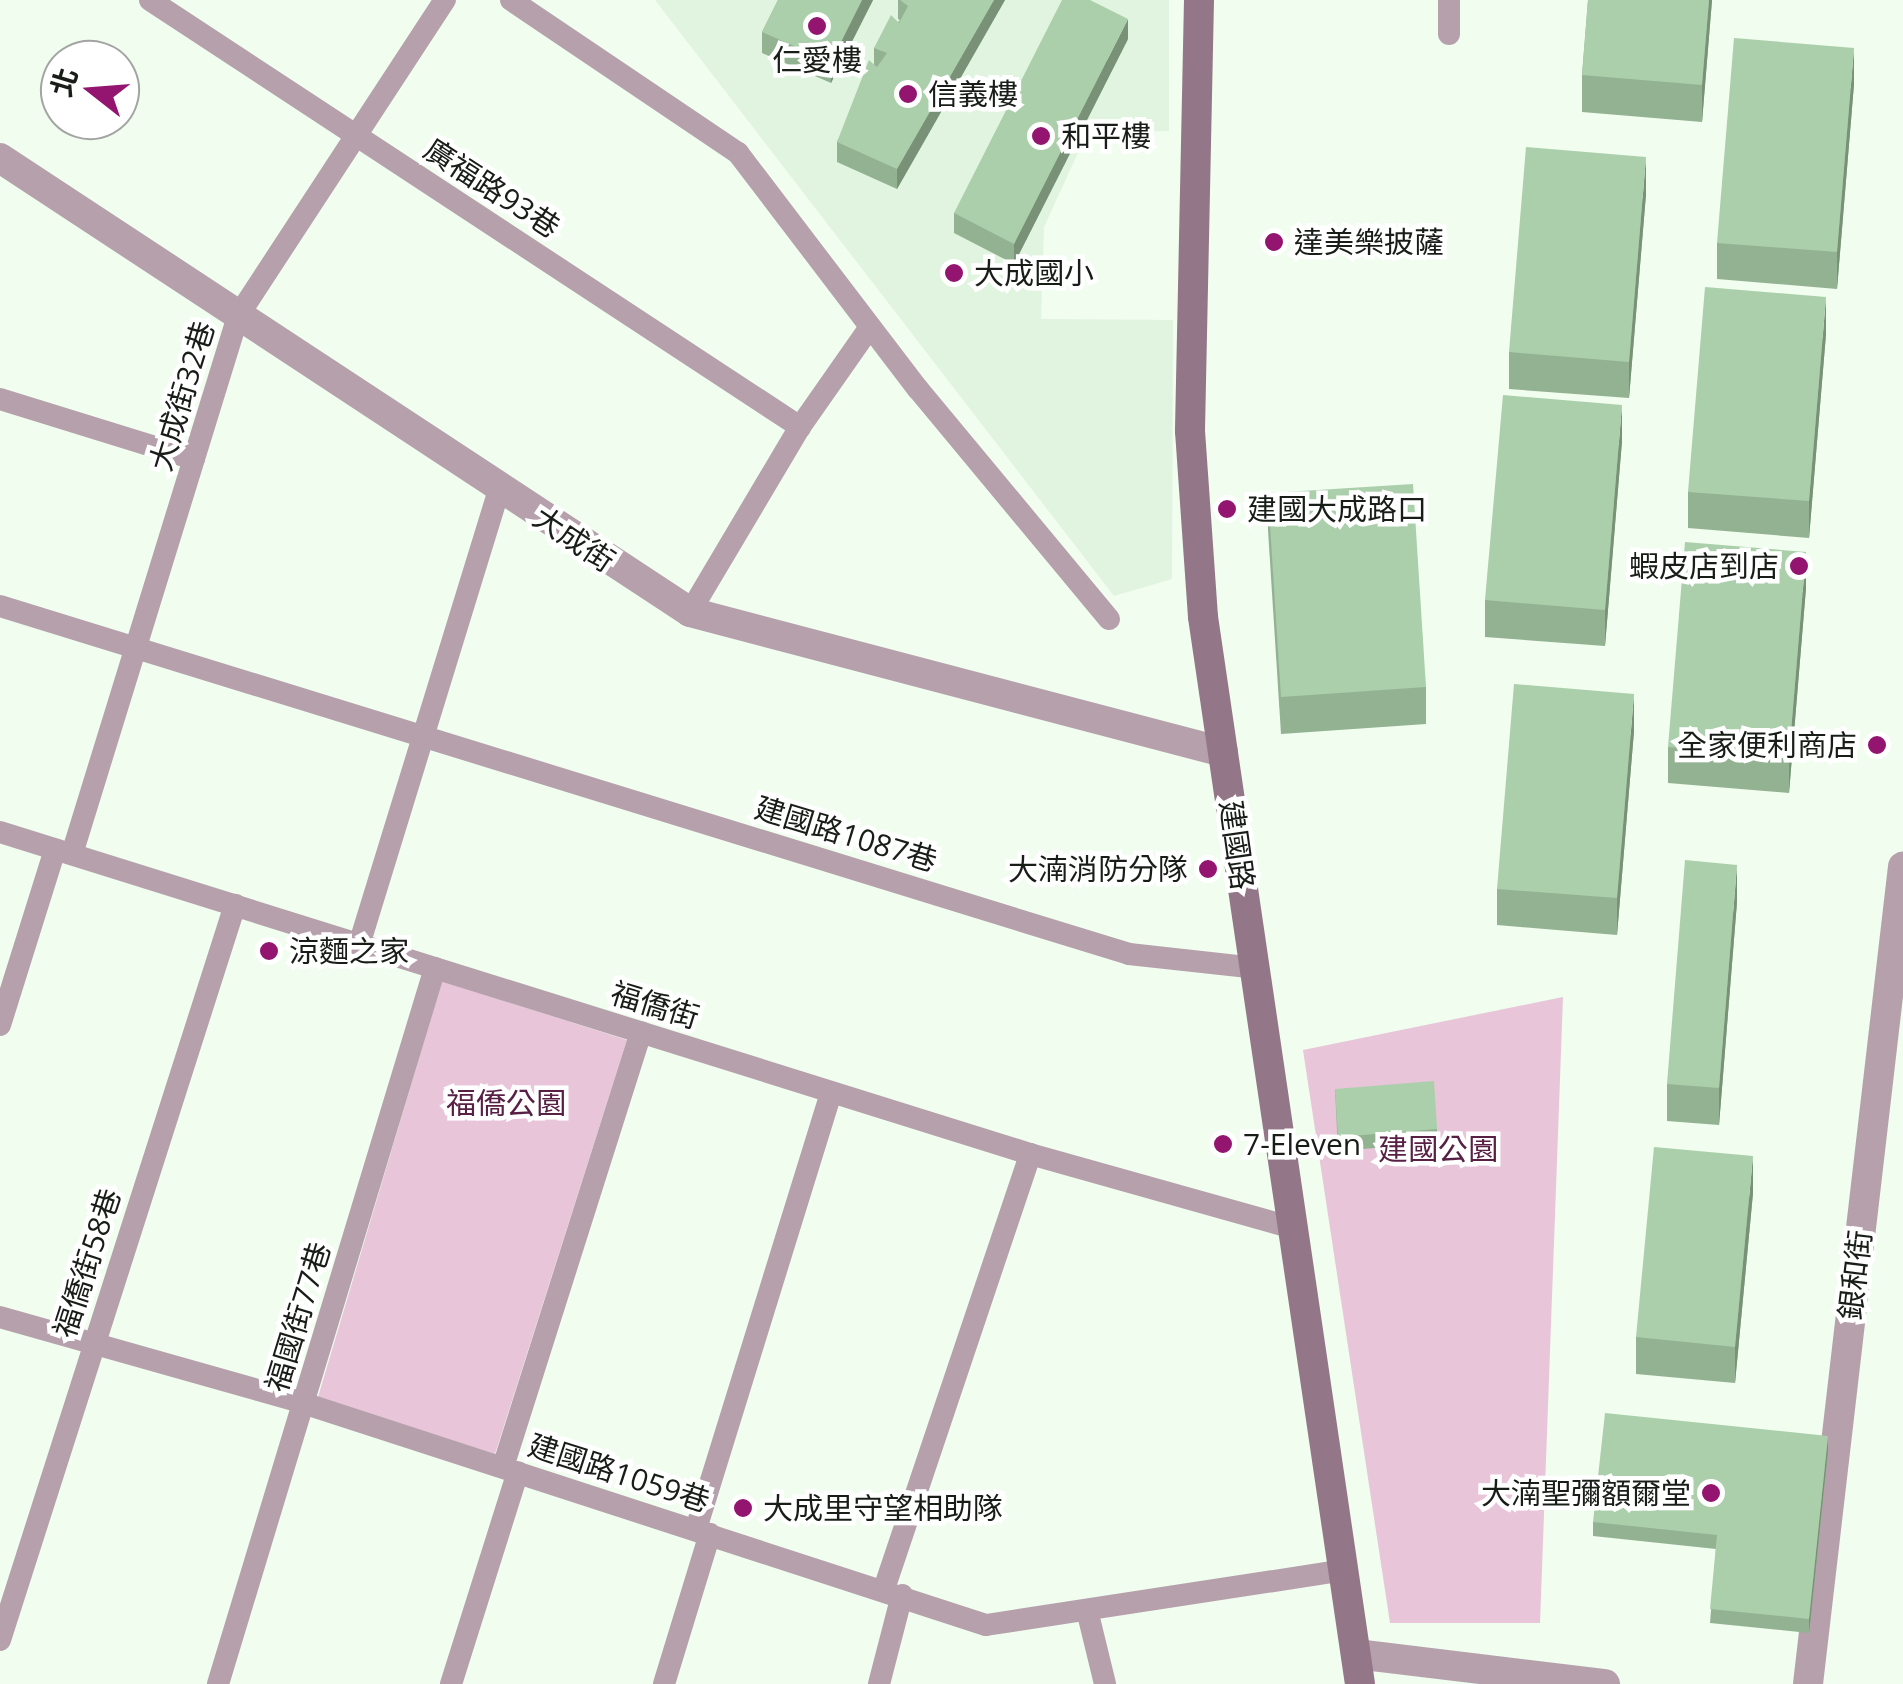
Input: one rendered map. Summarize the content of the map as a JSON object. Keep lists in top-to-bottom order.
{
  "streets": {
    "street": ["大成街", "建國路", "銀和街"],
    "lane": [
      "廣福路93巷",
      "大成街32巷",
      "建國路1087巷",
      "福僑街",
      "福僑街58巷",
      "福國街77巷",
      "建國路1059巷"
    ]
  },
  "crossings": [
    ["廣福路93巷", "大成街32巷"],
    ["大成街32巷", "大成街"],
    ["大成街32巷", "建國路1087巷"],
    ["大成街32巷", "福僑街"],
    ["大成街", "建國路"],
    ["建國路1087巷", "建國路"],
    ["建國路", "福僑街"],
    ["建國路", "建國路1059巷"],
    ["福僑街", "福僑街58巷"],
    ["福僑街", "福國街77巷"],
    ["福僑街58巷", "建國路1059巷"],
    ["福國街77巷", "建國路1059巷"]
  ],
  "parks": ["福僑公園", "建國公園"],
  "places": [
    "仁愛樓",
    "信義樓",
    "和平樓",
    "達美樂披薩",
    "大成國小",
    "建國大成路口",
    "蝦皮店到店",
    "全家便利商店",
    "大湳消防分隊",
    "涼麵之家",
    "7-Eleven",
    "大湳聖彌額爾堂",
    "大成里守望相助隊"
  ],
  "north": "left"
}
